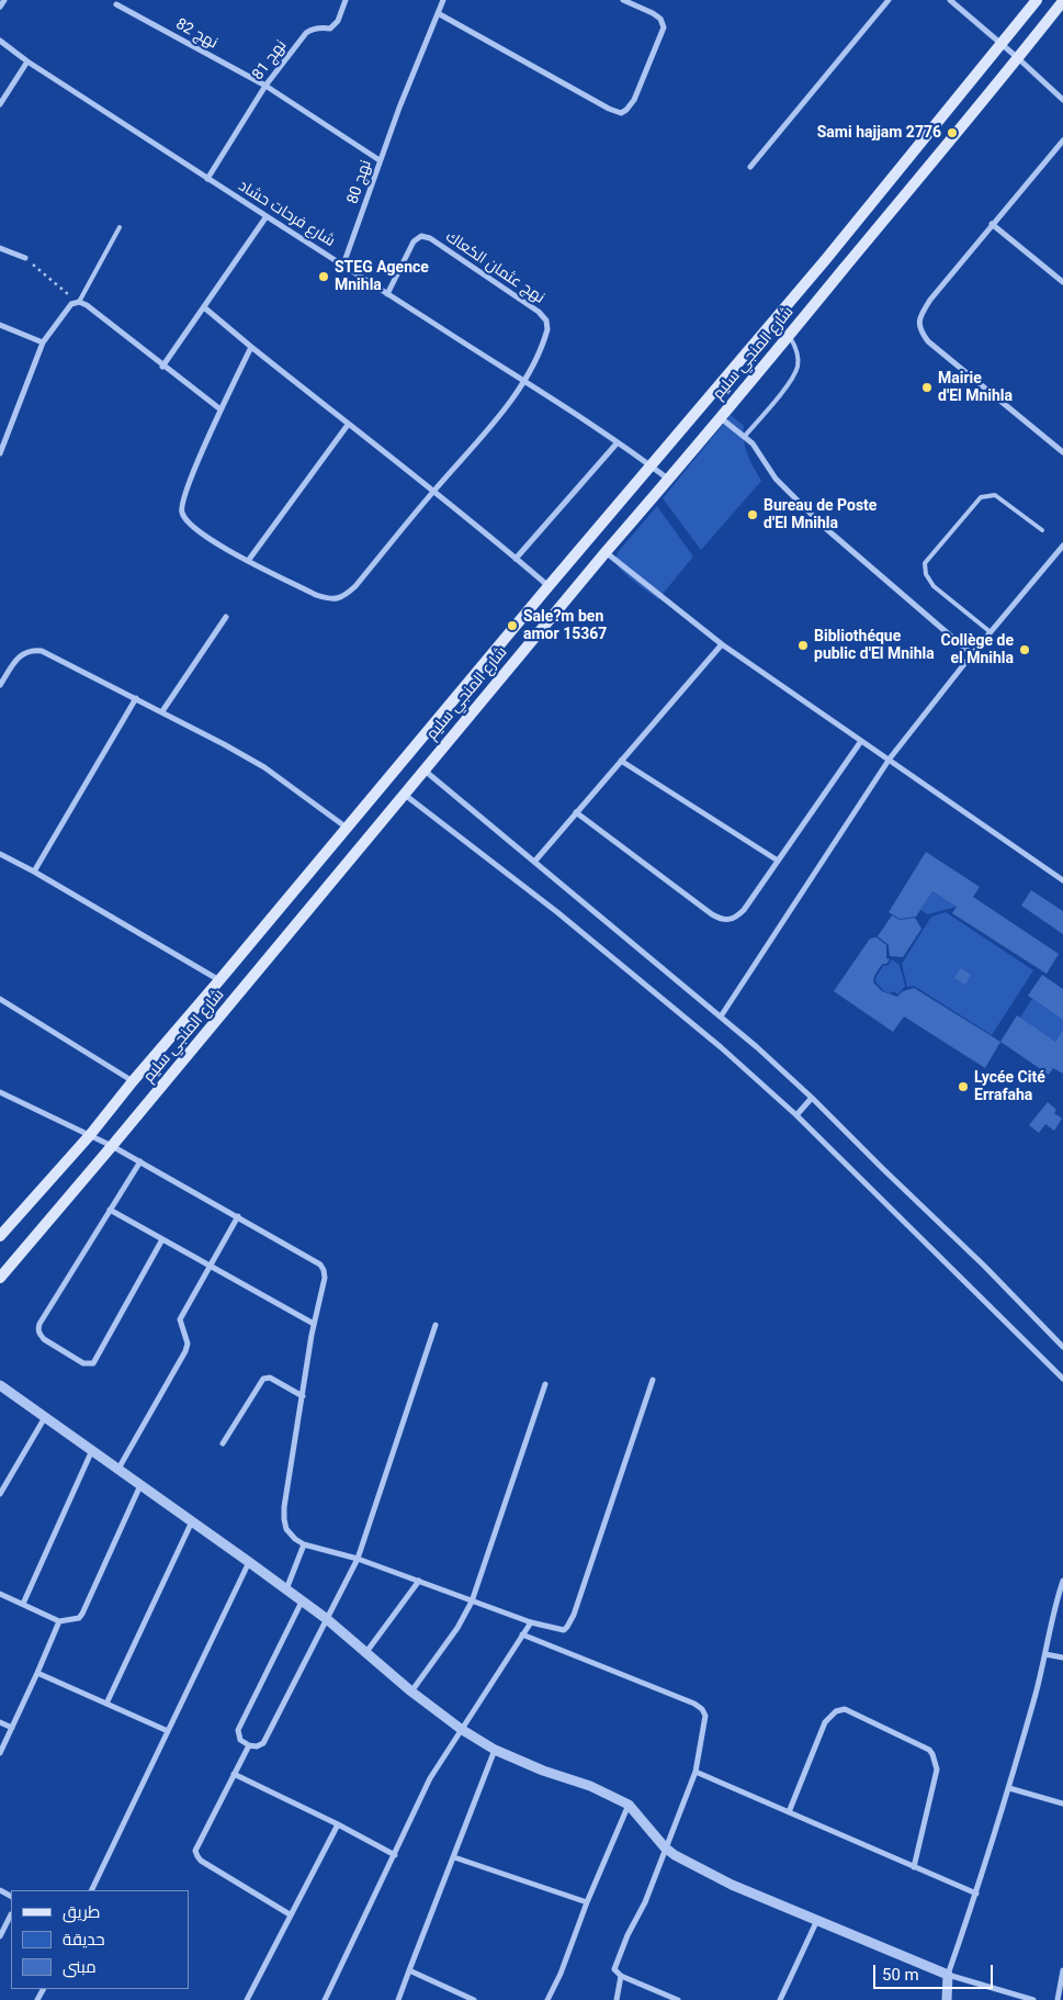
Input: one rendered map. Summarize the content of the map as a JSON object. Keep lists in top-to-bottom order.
{
  "streets": {
    "main road": ["شارع المنجي سليم"],
    "street": [
      "نهج 82",
      "نهج 81",
      "نهج 80",
      "شارع فرحات حشاد",
      "نهج عثمان الكعاك"
    ]
  },
  "crossings": [
    ["نهج 82", "نهج 81"],
    ["نهج 82", "نهج 80"],
    ["نهج 81", "شارع فرحات حشاد"],
    ["نهج 80", "شارع فرحات حشاد"],
    ["شارع فرحات حشاد", "نهج عثمان الكعاك"],
    ["شارع فرحات حشاد", "شارع المنجي سليم"]
  ],
  "places": [
    "Sami hajjam 2776",
    "STEG Agence Mnihla",
    "Mairie d'El Mnihla",
    "Bureau de Poste d'El Mnihla",
    "Sale?m ben amor 15367",
    "Bibliothéque public d'El Mnihla",
    "Collège de el Mnihla",
    "Lycée Cité Errafaha"
  ],
  "legend": ["طريق", "حديقة", "مبنى"],
  "scale_bar": "50 m"
}
